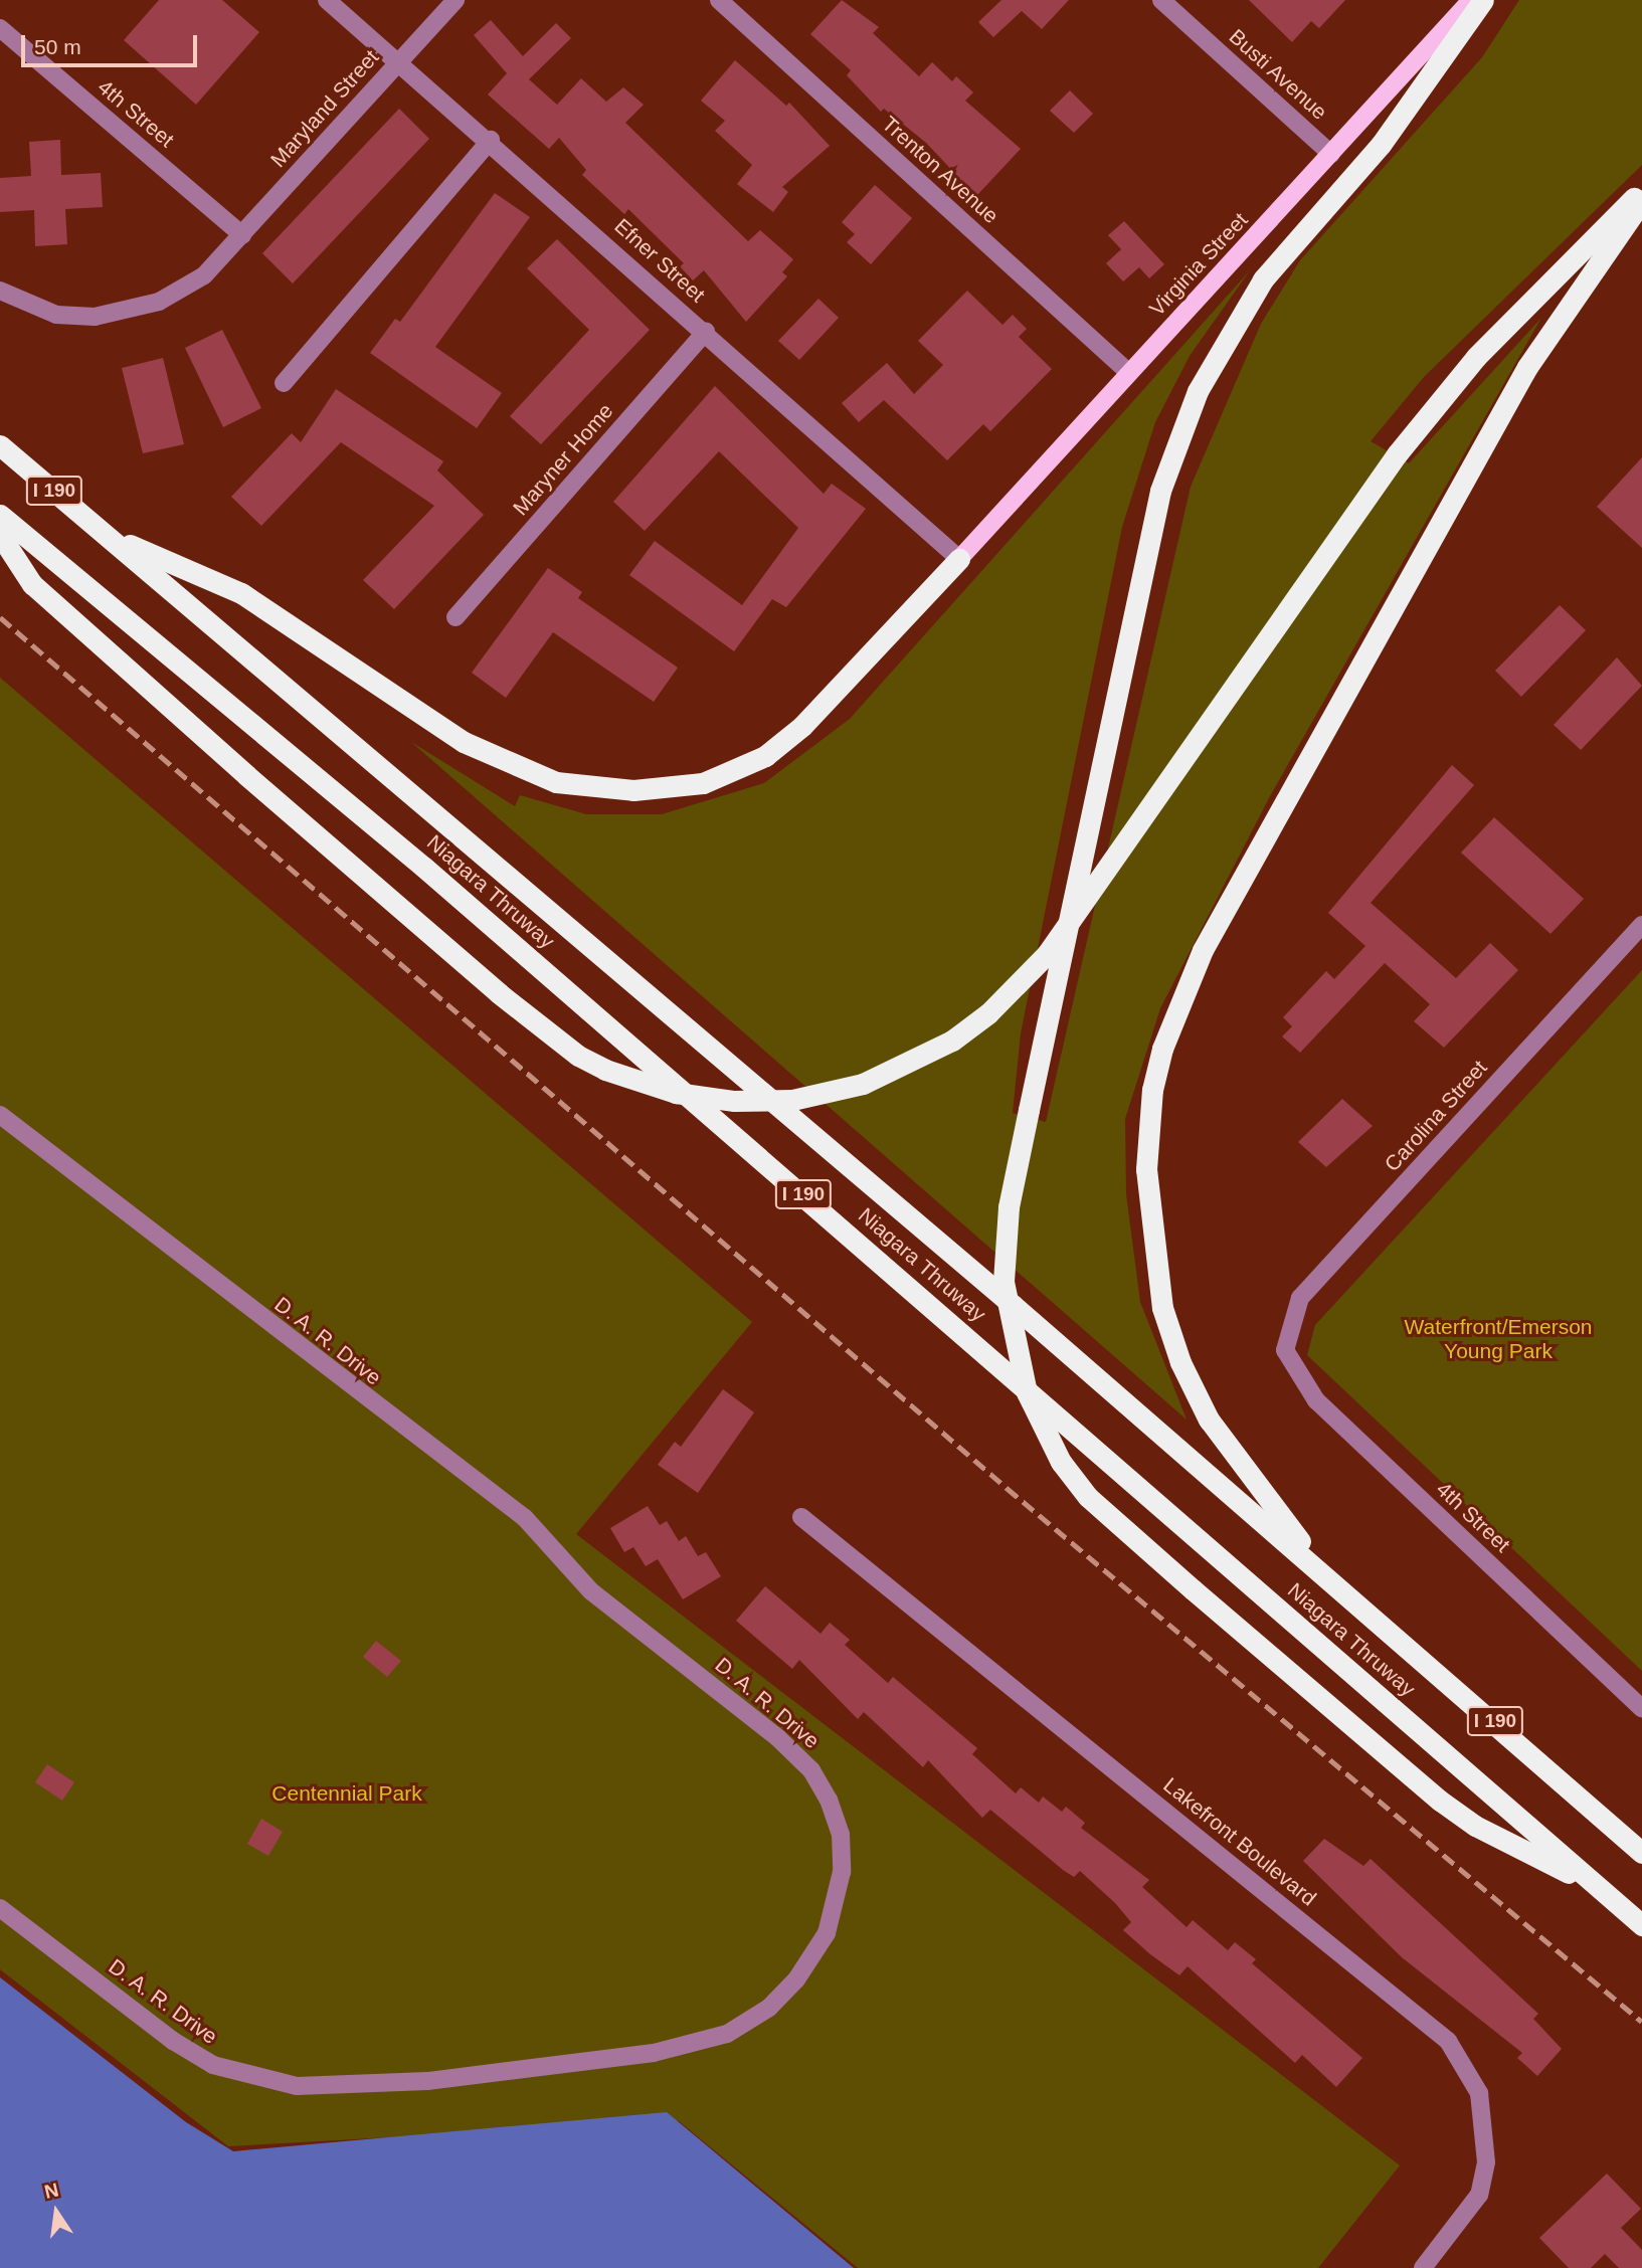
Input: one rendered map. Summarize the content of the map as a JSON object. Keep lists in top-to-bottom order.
{
  "streets": {
    "highway": ["I 190", "Niagara Thruway"],
    "main road": ["Virginia Street"],
    "street": [
      "Busti Avenue",
      "Maryland Street",
      "4th Street",
      "Trenton Avenue",
      "Efner Street",
      "Maryner Home",
      "Carolina Street",
      "D. A. R. Drive",
      "Lakefront Boulevard"
    ]
  },
  "crossings": [
    ["Busti Avenue", "Virginia Street"],
    ["Maryland Street", "4th Street"],
    ["Maryland Street", "Efner Street"],
    ["4th Street", "Carolina Street"],
    ["Trenton Avenue", "Virginia Street"],
    ["Efner Street", "Virginia Street"],
    ["Efner Street", "Maryner Home"]
  ],
  "parks": ["Waterfront/Emerson Young Park", "Centennial Park"],
  "scale_bar": "50 m",
  "north": "top"
}
